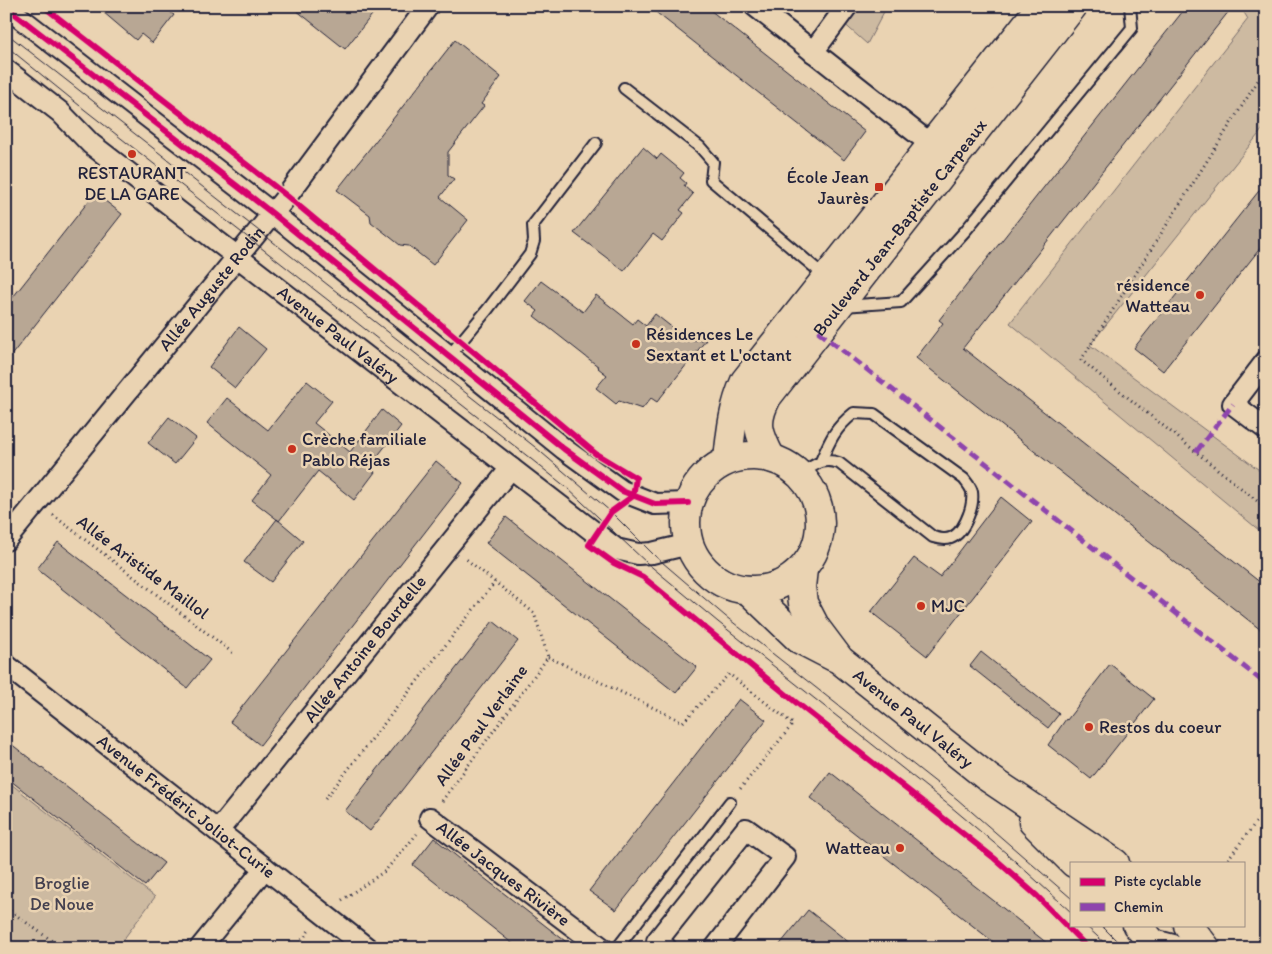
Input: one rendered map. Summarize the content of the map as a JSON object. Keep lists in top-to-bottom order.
{
  "streets": {
    "main road": ["Boulevard Jean-Baptiste Carpeaux", "Avenue Paul Valéry"],
    "street": [
      "Allée Auguste Rodin",
      "Allée Antoine Bourdelle",
      "Avenue Frédéric Joliot-Curie",
      "Allée Jacques Rivière"
    ],
    "path": ["Allée Aristide Maillol", "Allée Paul Verlaine"]
  },
  "crossings": [
    ["Boulevard Jean-Baptiste Carpeaux", "Avenue Paul Valéry"],
    ["Allée Auguste Rodin", "Avenue Paul Valéry"],
    ["Allée Auguste Rodin", "Allée Aristide Maillol"],
    ["Avenue Paul Valéry", "Allée Antoine Bourdelle"],
    ["Allée Antoine Bourdelle", "Allée Paul Verlaine"],
    ["Allée Antoine Bourdelle", "Avenue Frédéric Joliot-Curie"],
    ["Allée Paul Verlaine", "Avenue Frédéric Joliot-Curie"],
    ["Allée Paul Verlaine", "Allée Jacques Rivière"]
  ],
  "parks": ["Broglie De Noue"],
  "places": {
    "other": [
      "RESTAURANT DE LA GARE",
      "résidence Watteau",
      "Résidences Le Sextant et L'octant",
      "Crèche familiale Pablo Réjas",
      "MJC",
      "Restos du coeur",
      "Watteau"
    ],
    "transit": ["École Jean Jaurès"]
  },
  "legend": ["Piste cyclable", "Chemin"]
}
